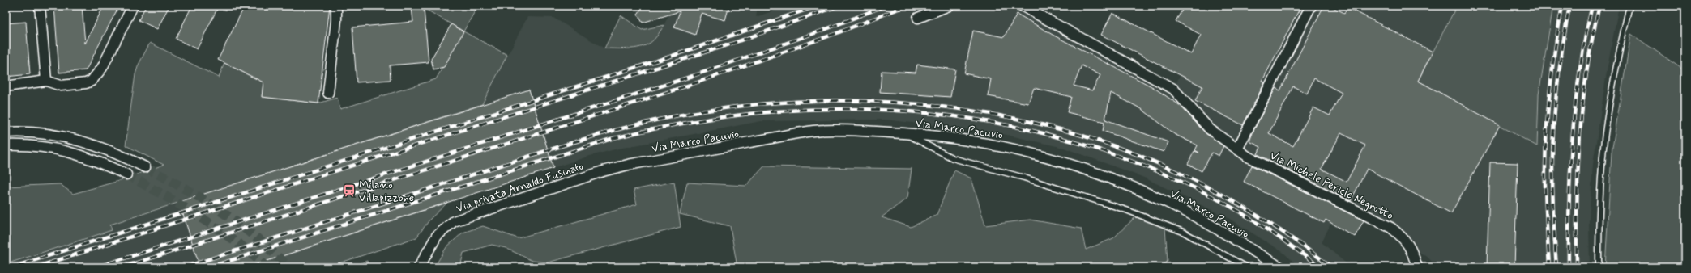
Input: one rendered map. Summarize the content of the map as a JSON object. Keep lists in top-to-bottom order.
{
  "streets": {
    "street": ["Via Marco Pacuvio", "Via Michele Pericle Negrotto", "Via privata Arnaldo Fusinato"]
  },
  "crossings": [
    ["Via Marco Pacuvio", "Via privata Arnaldo Fusinato"]
  ],
  "places": {
    "station": ["Milano Villapizzone"]
  }
}
